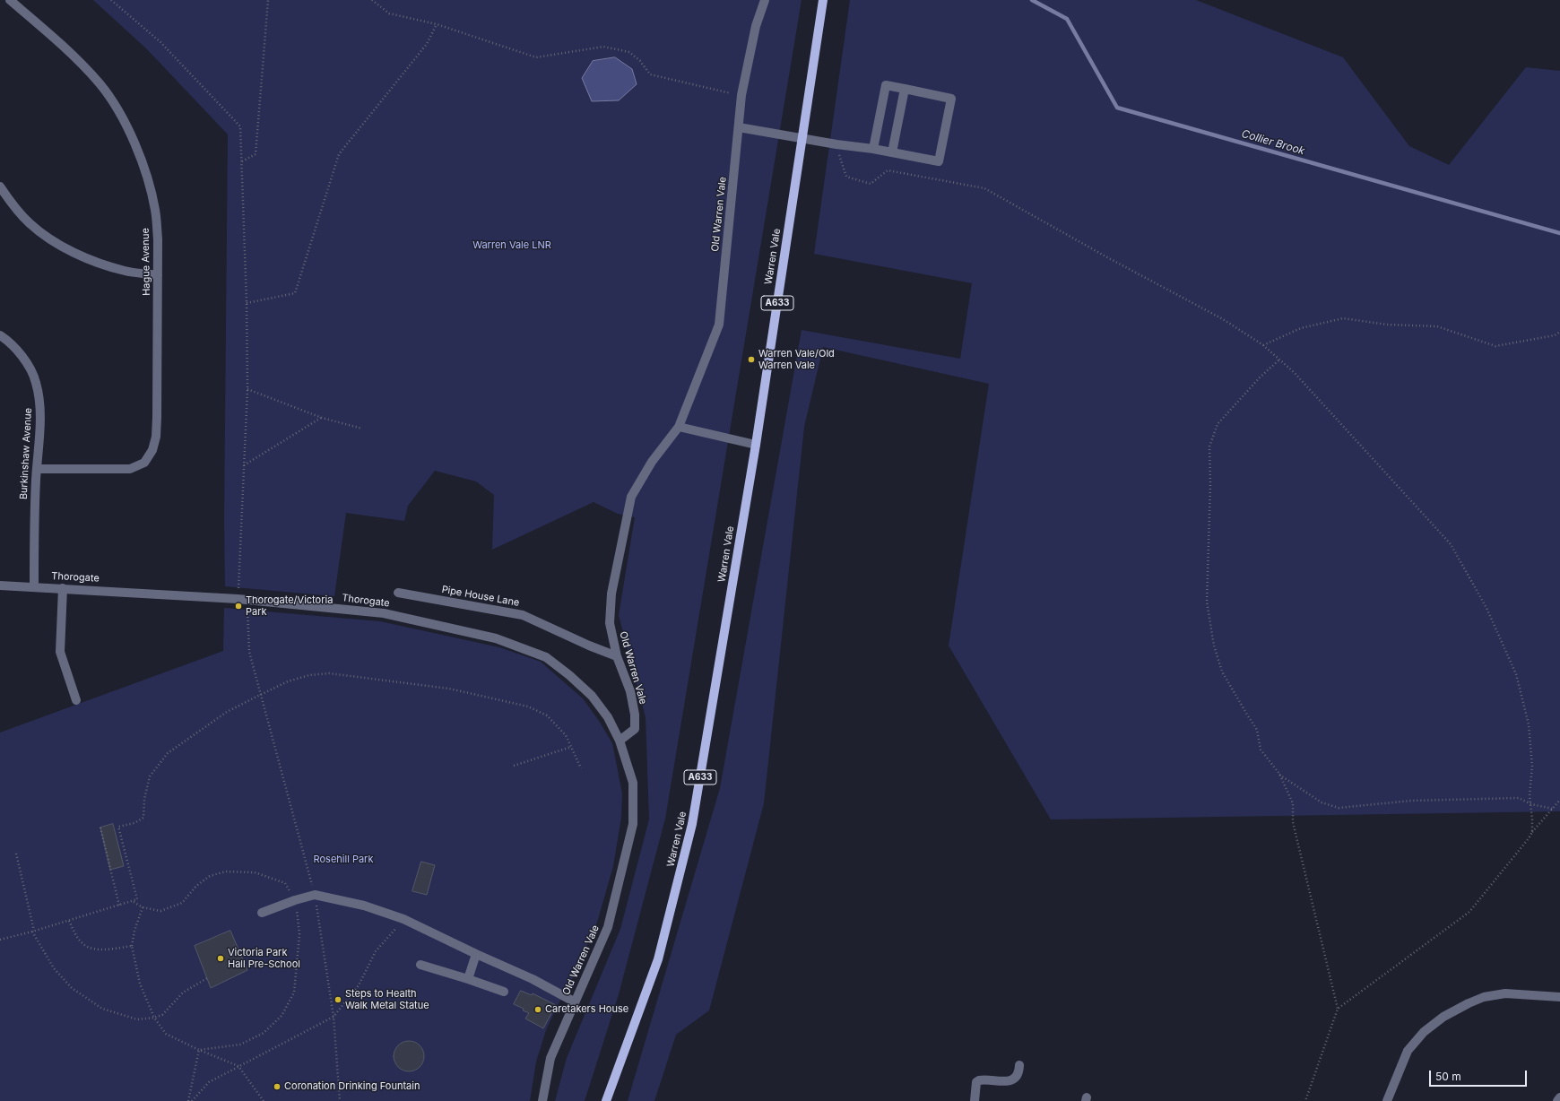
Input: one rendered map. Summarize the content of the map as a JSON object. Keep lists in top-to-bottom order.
{
  "streets": {
    "main road": ["Warren Vale", "A633"],
    "street": [
      "Old Warren Vale",
      "Hague Avenue",
      "Burkinshaw Avenue",
      "Thorogate",
      "Pipe House Lane"
    ]
  },
  "crossings": [
    ["Old Warren Vale", "Thorogate"],
    ["Old Warren Vale", "Pipe House Lane"],
    ["Hague Avenue", "Burkinshaw Avenue"],
    ["Burkinshaw Avenue", "Thorogate"]
  ],
  "water": ["Collier Brook"],
  "parks": ["Warren Vale LNR", "Rosehill Park"],
  "places": [
    "Warren Vale/Old Warren Vale",
    "Thorogate/Victoria Park",
    "Victoria Park Hall Pre-School",
    "Steps to Health Walk Metal Statue",
    "Caretakers House",
    "Coronation Drinking Fountain"
  ],
  "scale_bar": "50 m"
}
